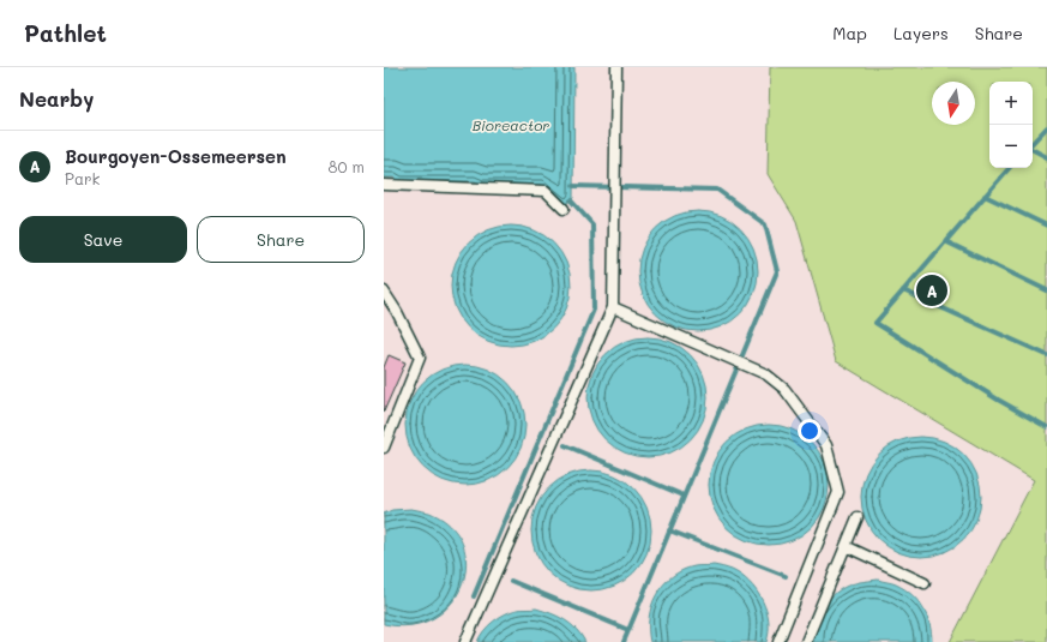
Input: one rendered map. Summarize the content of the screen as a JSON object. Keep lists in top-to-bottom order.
{
  "water": ["Bioreactor"],
  "north": "bottom",
  "page": {
    "header": "Pathlet",
    "nav": ["Map", "Layers", "Share"],
    "heading": "Nearby",
    "map_buttons": ["+", "−"],
    "list": [
      {
        "mark": "A",
        "name": "Bourgoyen-Ossemeersen",
        "note": "Park",
        "value": "80 m"
      }
    ],
    "buttons": ["Save", "Share"],
    "pins": "A"
  }
}
